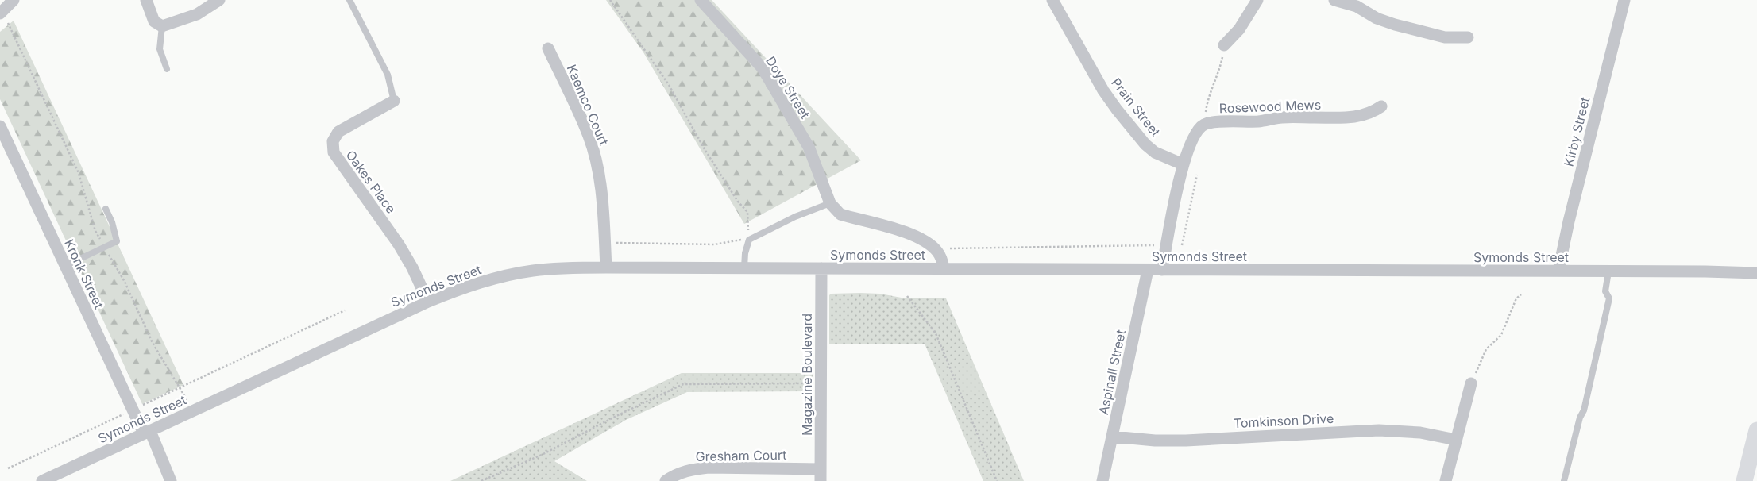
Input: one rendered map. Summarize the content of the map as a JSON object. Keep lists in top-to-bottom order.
{
  "streets": {
    "street": [
      "Doye Street",
      "Kaemco Court",
      "Rosewood Mews",
      "Prain Street",
      "Kirby Street",
      "Oakes Place",
      "Symonds Street",
      "Kronk Street",
      "Aspinall Street",
      "Magazine Boulevard",
      "Tomkinson Drive",
      "Gresham Court"
    ]
  },
  "crossings": [
    ["Kaemco Court", "Symonds Street"],
    ["Rosewood Mews", "Prain Street"],
    ["Kirby Street", "Symonds Street"],
    ["Oakes Place", "Symonds Street"],
    ["Symonds Street", "Kronk Street"],
    ["Symonds Street", "Aspinall Street"],
    ["Symonds Street", "Magazine Boulevard"],
    ["Aspinall Street", "Tomkinson Drive"],
    ["Magazine Boulevard", "Gresham Court"]
  ]
}
